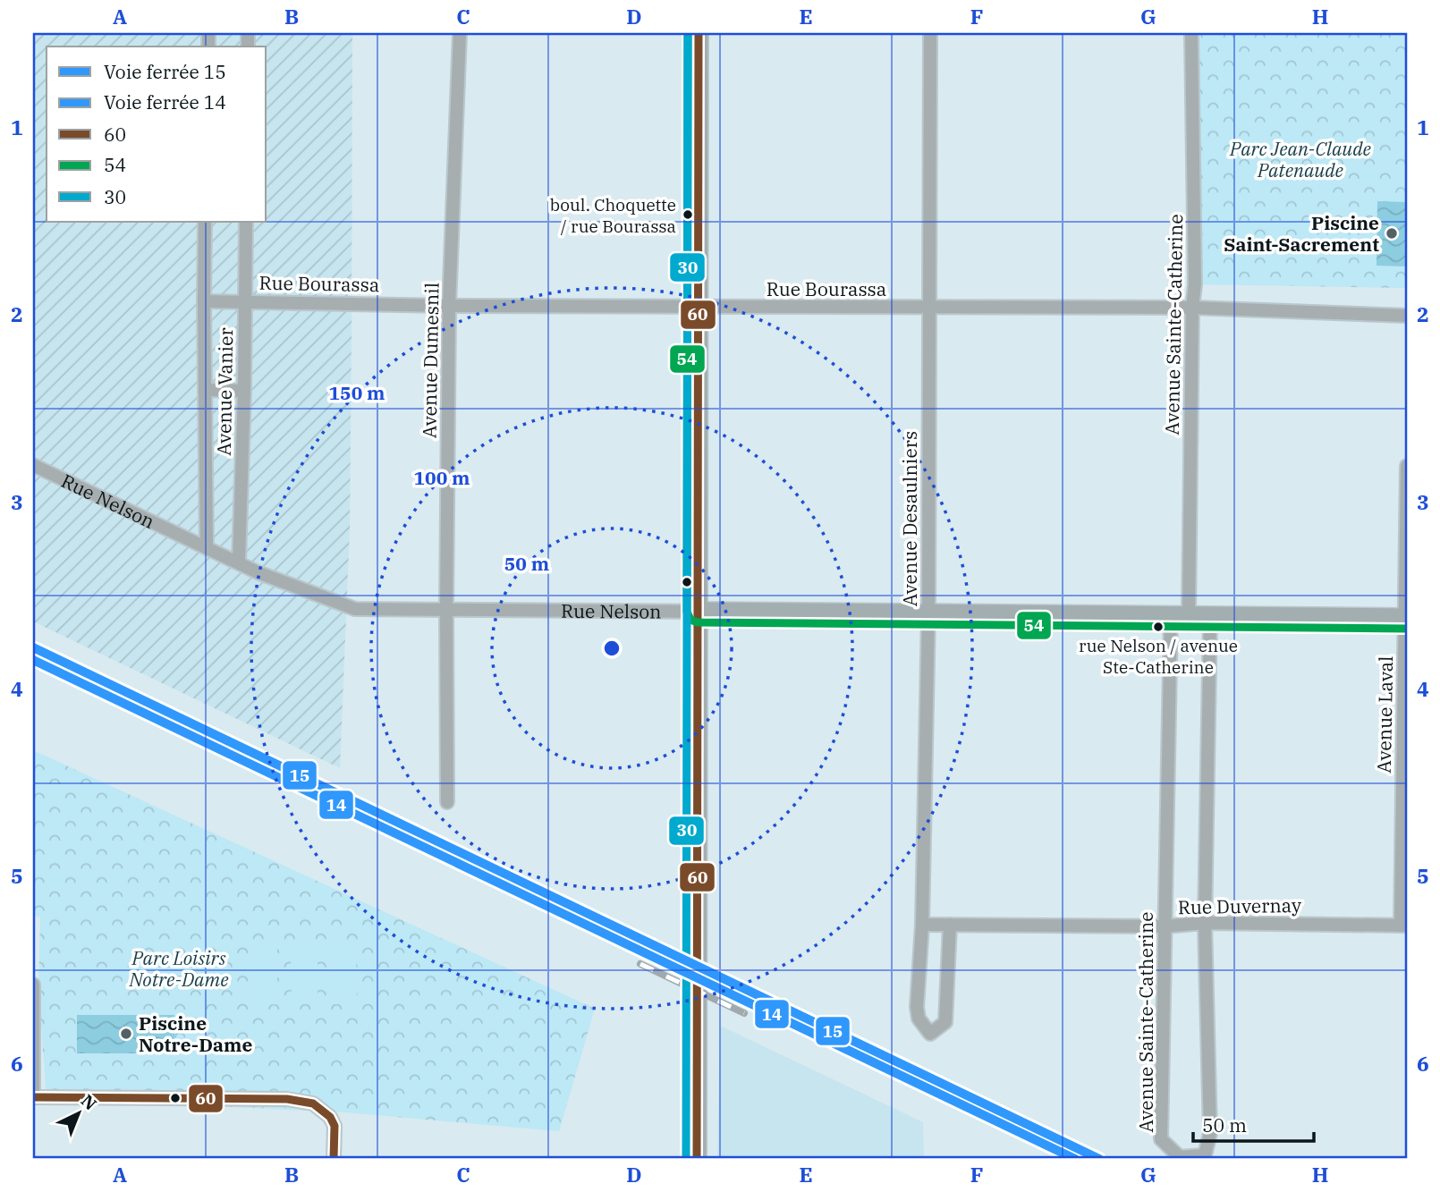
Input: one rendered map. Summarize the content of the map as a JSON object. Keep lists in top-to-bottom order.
{
  "streets": {
    "main road": ["Rue Nelson"],
    "street": [
      "Rue Bourassa",
      "Avenue Sainte-Catherine",
      "Avenue Dumesnil",
      "Avenue Vanier",
      "Avenue Desaulniers",
      "Avenue Laval",
      "Rue Duvernay"
    ]
  },
  "crossings": [
    ["Rue Bourassa", "Avenue Sainte-Catherine"],
    ["Rue Bourassa", "Avenue Dumesnil"],
    ["Rue Bourassa", "Avenue Vanier"],
    ["Rue Bourassa", "Avenue Desaulniers"],
    ["Avenue Sainte-Catherine", "Rue Nelson"],
    ["Avenue Sainte-Catherine", "Rue Duvernay"],
    ["Avenue Dumesnil", "Rue Nelson"],
    ["Avenue Vanier", "Rue Nelson"],
    ["Rue Nelson", "Avenue Desaulniers"],
    ["Rue Nelson", "Avenue Laval"],
    ["Avenue Desaulniers", "Rue Duvernay"],
    ["Avenue Laval", "Rue Duvernay"]
  ],
  "parks": ["Parc Jean-Claude Patenaude", "Parc Loisirs Notre-Dame"],
  "places": [
    "boul. Choquette / rue Bourassa",
    "Piscine Saint-Sacrement",
    "rue Nelson / avenue Ste-Catherine",
    "Piscine Notre-Dame"
  ],
  "lines": [
    "transit line 60",
    "transit line 54",
    "transit line 30",
    "rail line 15",
    "rail line 14"
  ],
  "legend": [
    "Voie ferrée 15",
    "Voie ferrée 14",
    "60",
    "54",
    "30"
  ],
  "scale_bar": "50 m",
  "north": "top right",
  "grid": {
    "columns": [
      "A",
      "B",
      "C",
      "D",
      "E",
      "F",
      "G",
      "H"
    ],
    "rows": [
      "1",
      "2",
      "3",
      "4",
      "5",
      "6"
    ]
  },
  "rings": ["150 m", "100 m", "50 m"]
}
